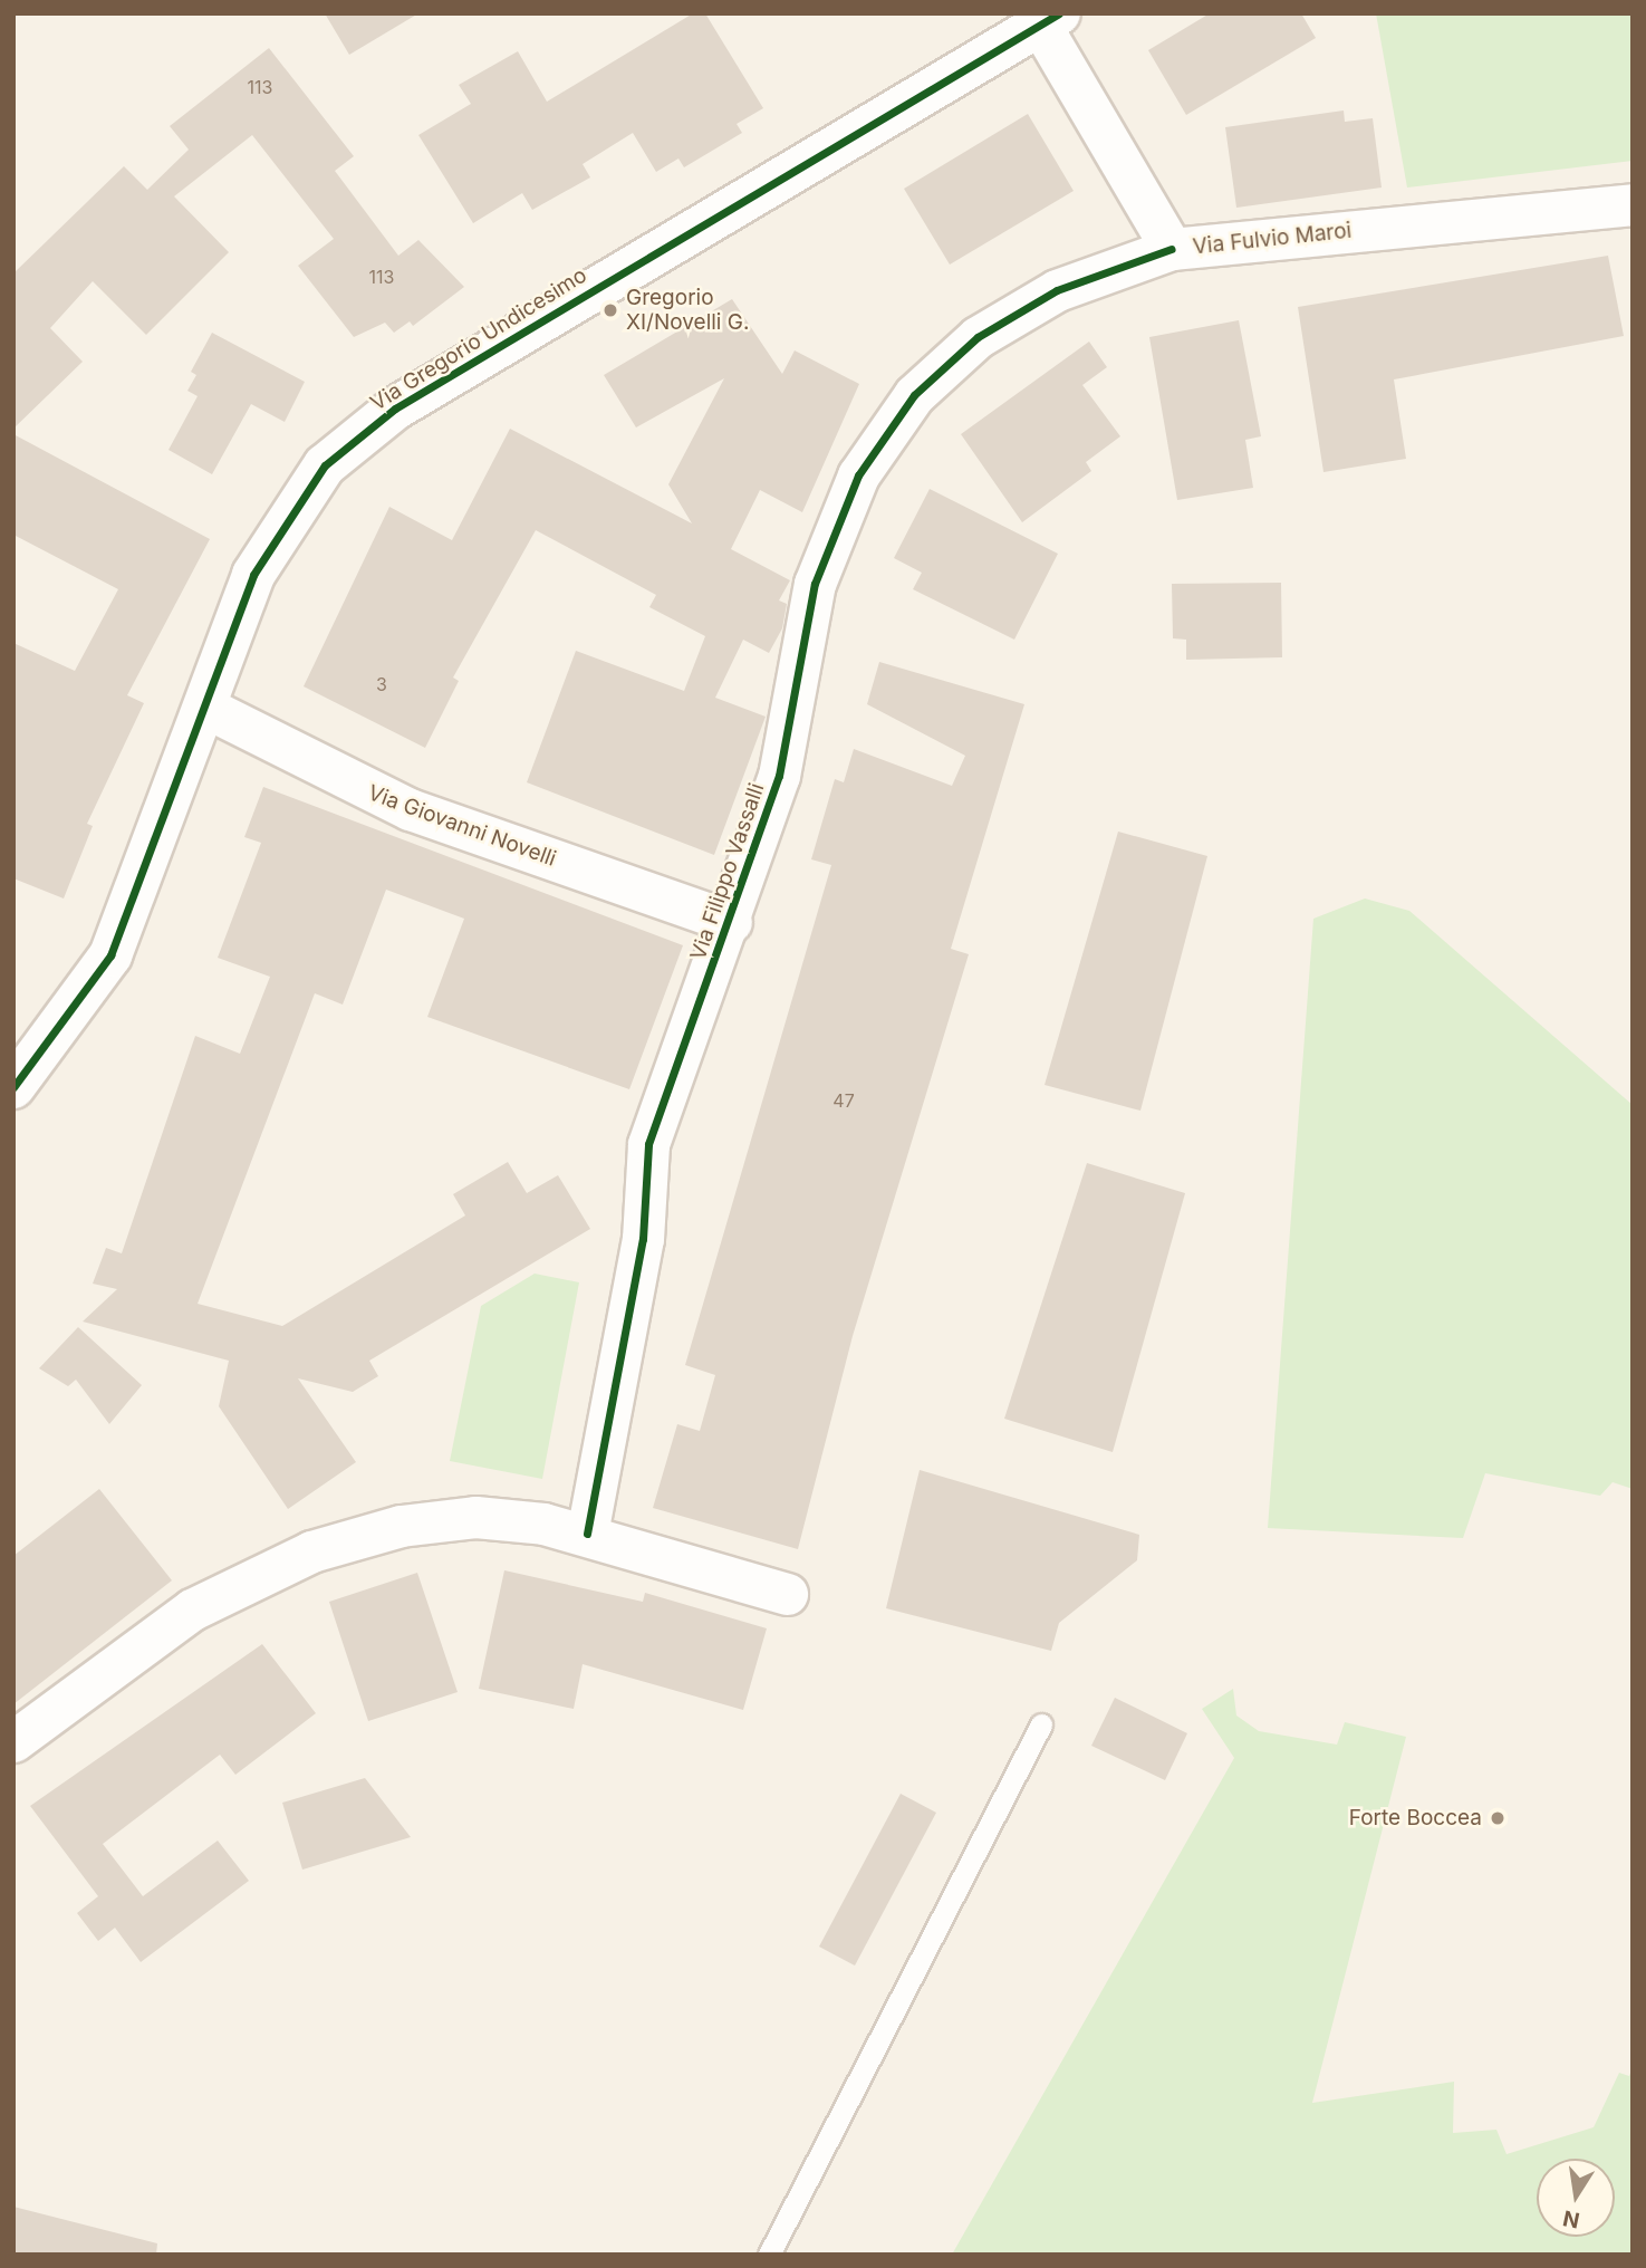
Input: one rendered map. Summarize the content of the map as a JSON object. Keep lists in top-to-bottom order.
{
  "streets": {
    "street": [
      "Via Fulvio Maroi",
      "Via Gregorio Undicesimo",
      "Via Giovanni Novelli",
      "Via Filippo Vassalli"
    ]
  },
  "crossings": [
    ["Via Fulvio Maroi", "Via Gregorio Undicesimo"],
    ["Via Fulvio Maroi", "Via Filippo Vassalli"],
    ["Via Gregorio Undicesimo", "Via Giovanni Novelli"],
    ["Via Giovanni Novelli", "Via Filippo Vassalli"]
  ],
  "places": ["Gregorio XI/Novelli G.", "Forte Boccea"],
  "house_numbers": [
    "113",
    "113",
    "3",
    "47"
  ],
  "north": "bottom"
}
